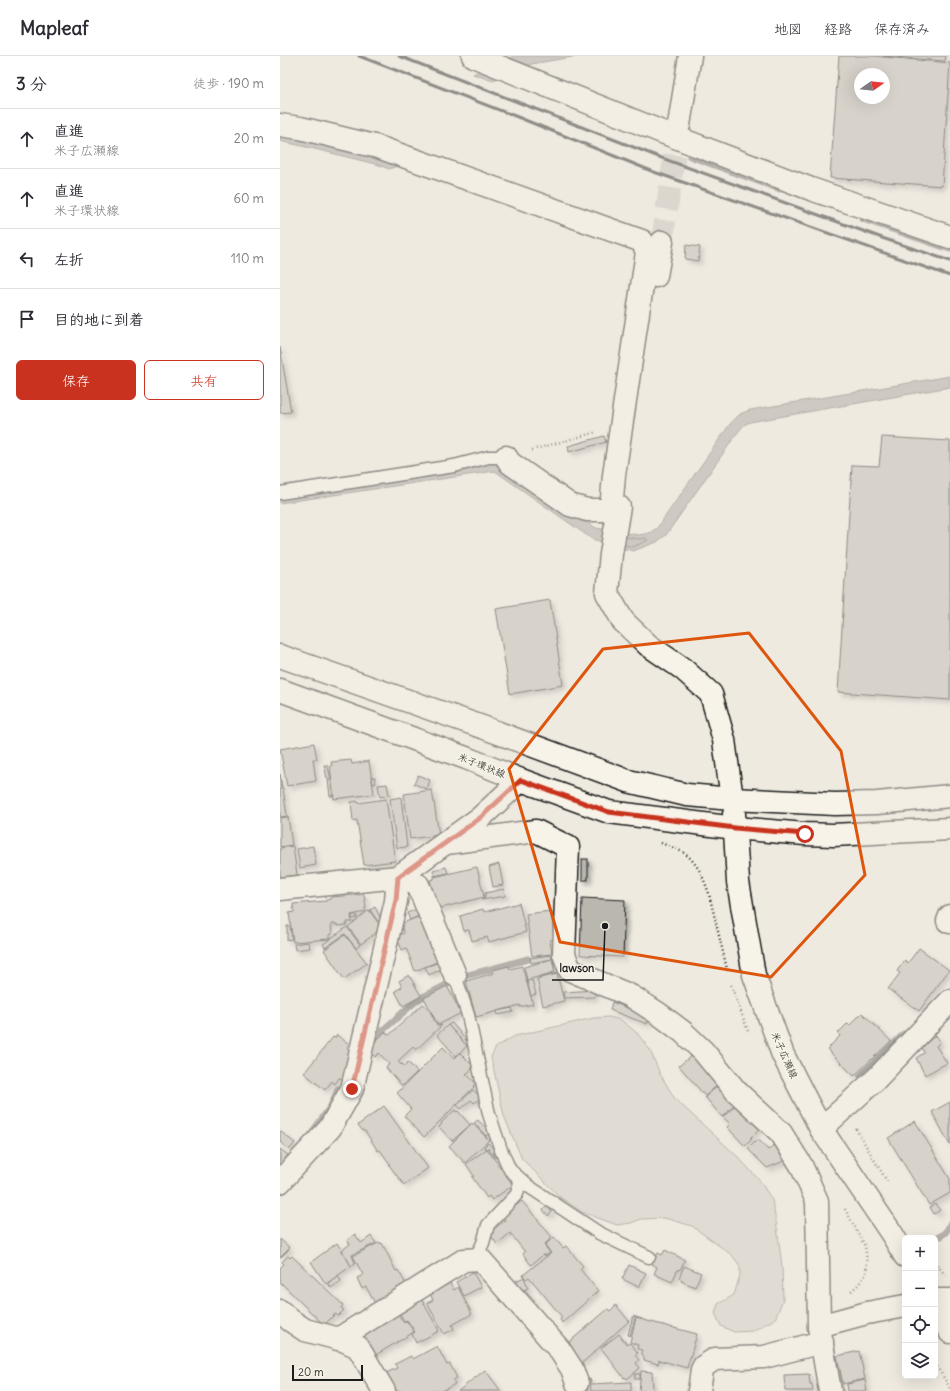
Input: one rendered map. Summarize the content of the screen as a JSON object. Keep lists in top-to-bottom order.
{
  "streets": {
    "street": ["米子環状線", "米子広瀬線"]
  },
  "crossings": [
    ["米子環状線", "米子広瀬線"]
  ],
  "places": ["lawson"],
  "scale_bar": "20 m",
  "north": "right",
  "page": {
    "header": "Mapleaf",
    "nav": ["地図", "経路", "保存済み"],
    "heading": ["3 分", "徒歩 · 190 m"],
    "list": [
      ["直進", "米子広瀬線", "20 m"],
      ["直進", "米子環状線", "60 m"],
      ["左折", "110 m"],
      "目的地に到着"
    ],
    "buttons": ["保存", "共有"],
    "map_buttons": ["+", "−"],
    "scale": "20 m"
  }
}
